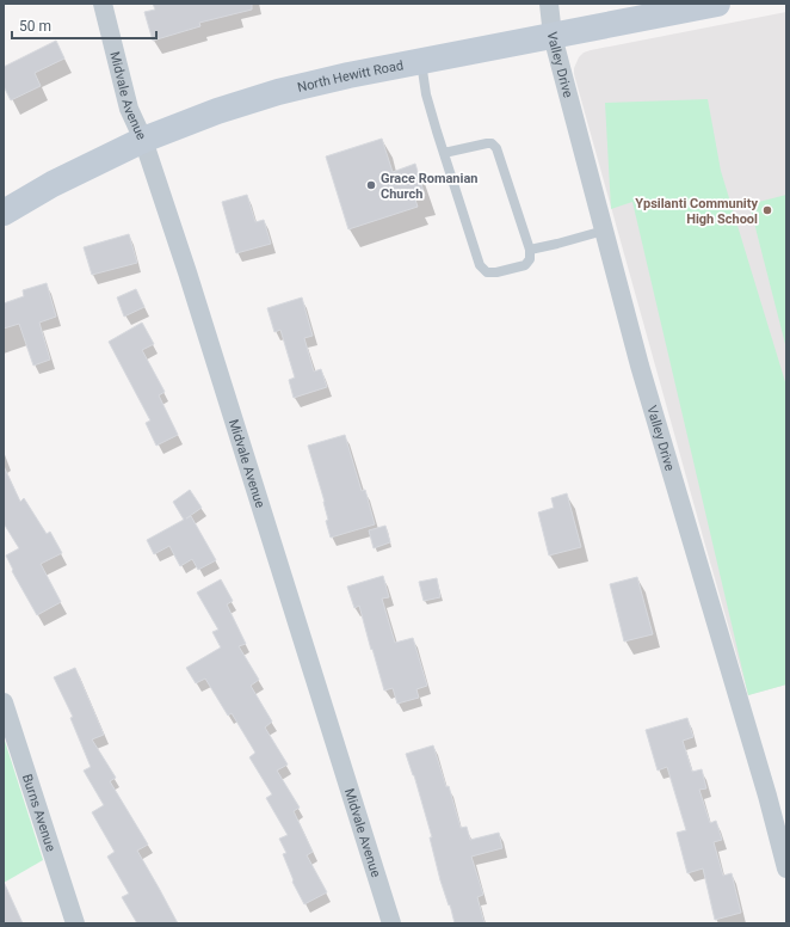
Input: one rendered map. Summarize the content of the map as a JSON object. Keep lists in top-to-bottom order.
{
  "streets": {
    "main road": ["North Hewitt Road"],
    "street": ["Valley Drive", "Midvale Avenue", "Burns Avenue"]
  },
  "crossings": [
    ["Valley Drive", "North Hewitt Road"],
    ["North Hewitt Road", "Midvale Avenue"]
  ],
  "places": ["Grace Romanian Church", "Ypsilanti Community High School"],
  "scale_bar": "50 m"
}
